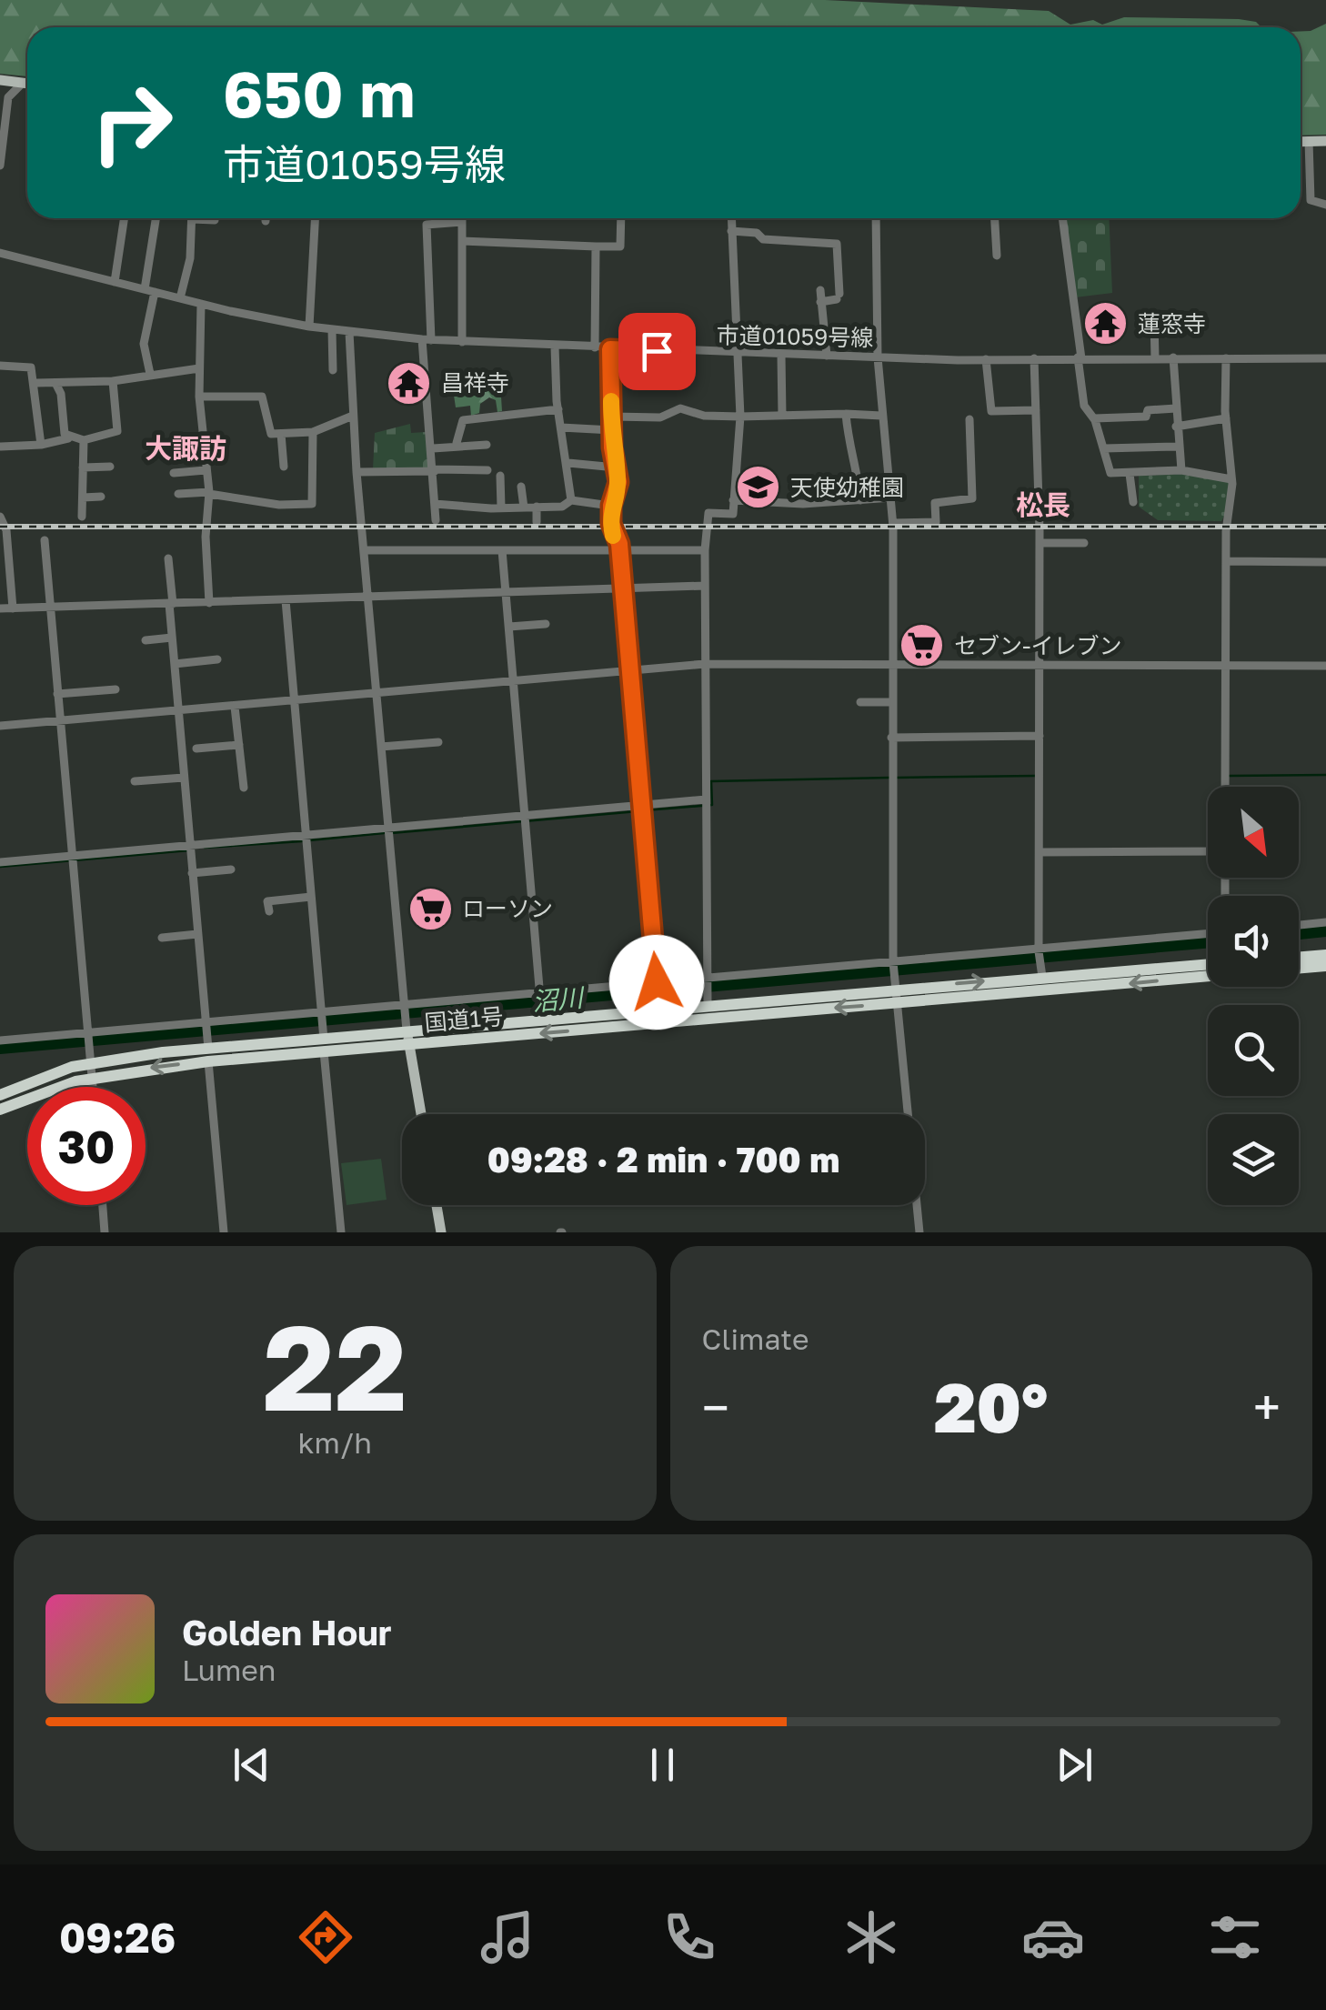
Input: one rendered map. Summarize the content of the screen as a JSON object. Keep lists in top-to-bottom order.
{
  "streets": {
    "highway": ["国道1号"],
    "street": ["市道01059号線"]
  },
  "districts": ["大諏訪", "松長"],
  "water": ["沼川"],
  "places": {
    "temple": ["蓮窓寺", "昌祥寺"],
    "school or university": ["天使幼稚園"],
    "supermarket": ["セブン-イレブン", "ローソン"]
  },
  "north": "bottom right",
  "page": {
    "turn": ["650 m", "市道01059号線"],
    "limit": "30",
    "trip": "09:28 · 2 min · 700 m",
    "tile": [
      ["22", "km/h"],
      "Climate"
    ],
    "heat": ["−", "20°", "+"],
    "song": ["Golden Hour", "Lumen"],
    "tabs": "09:26"
  }
}
